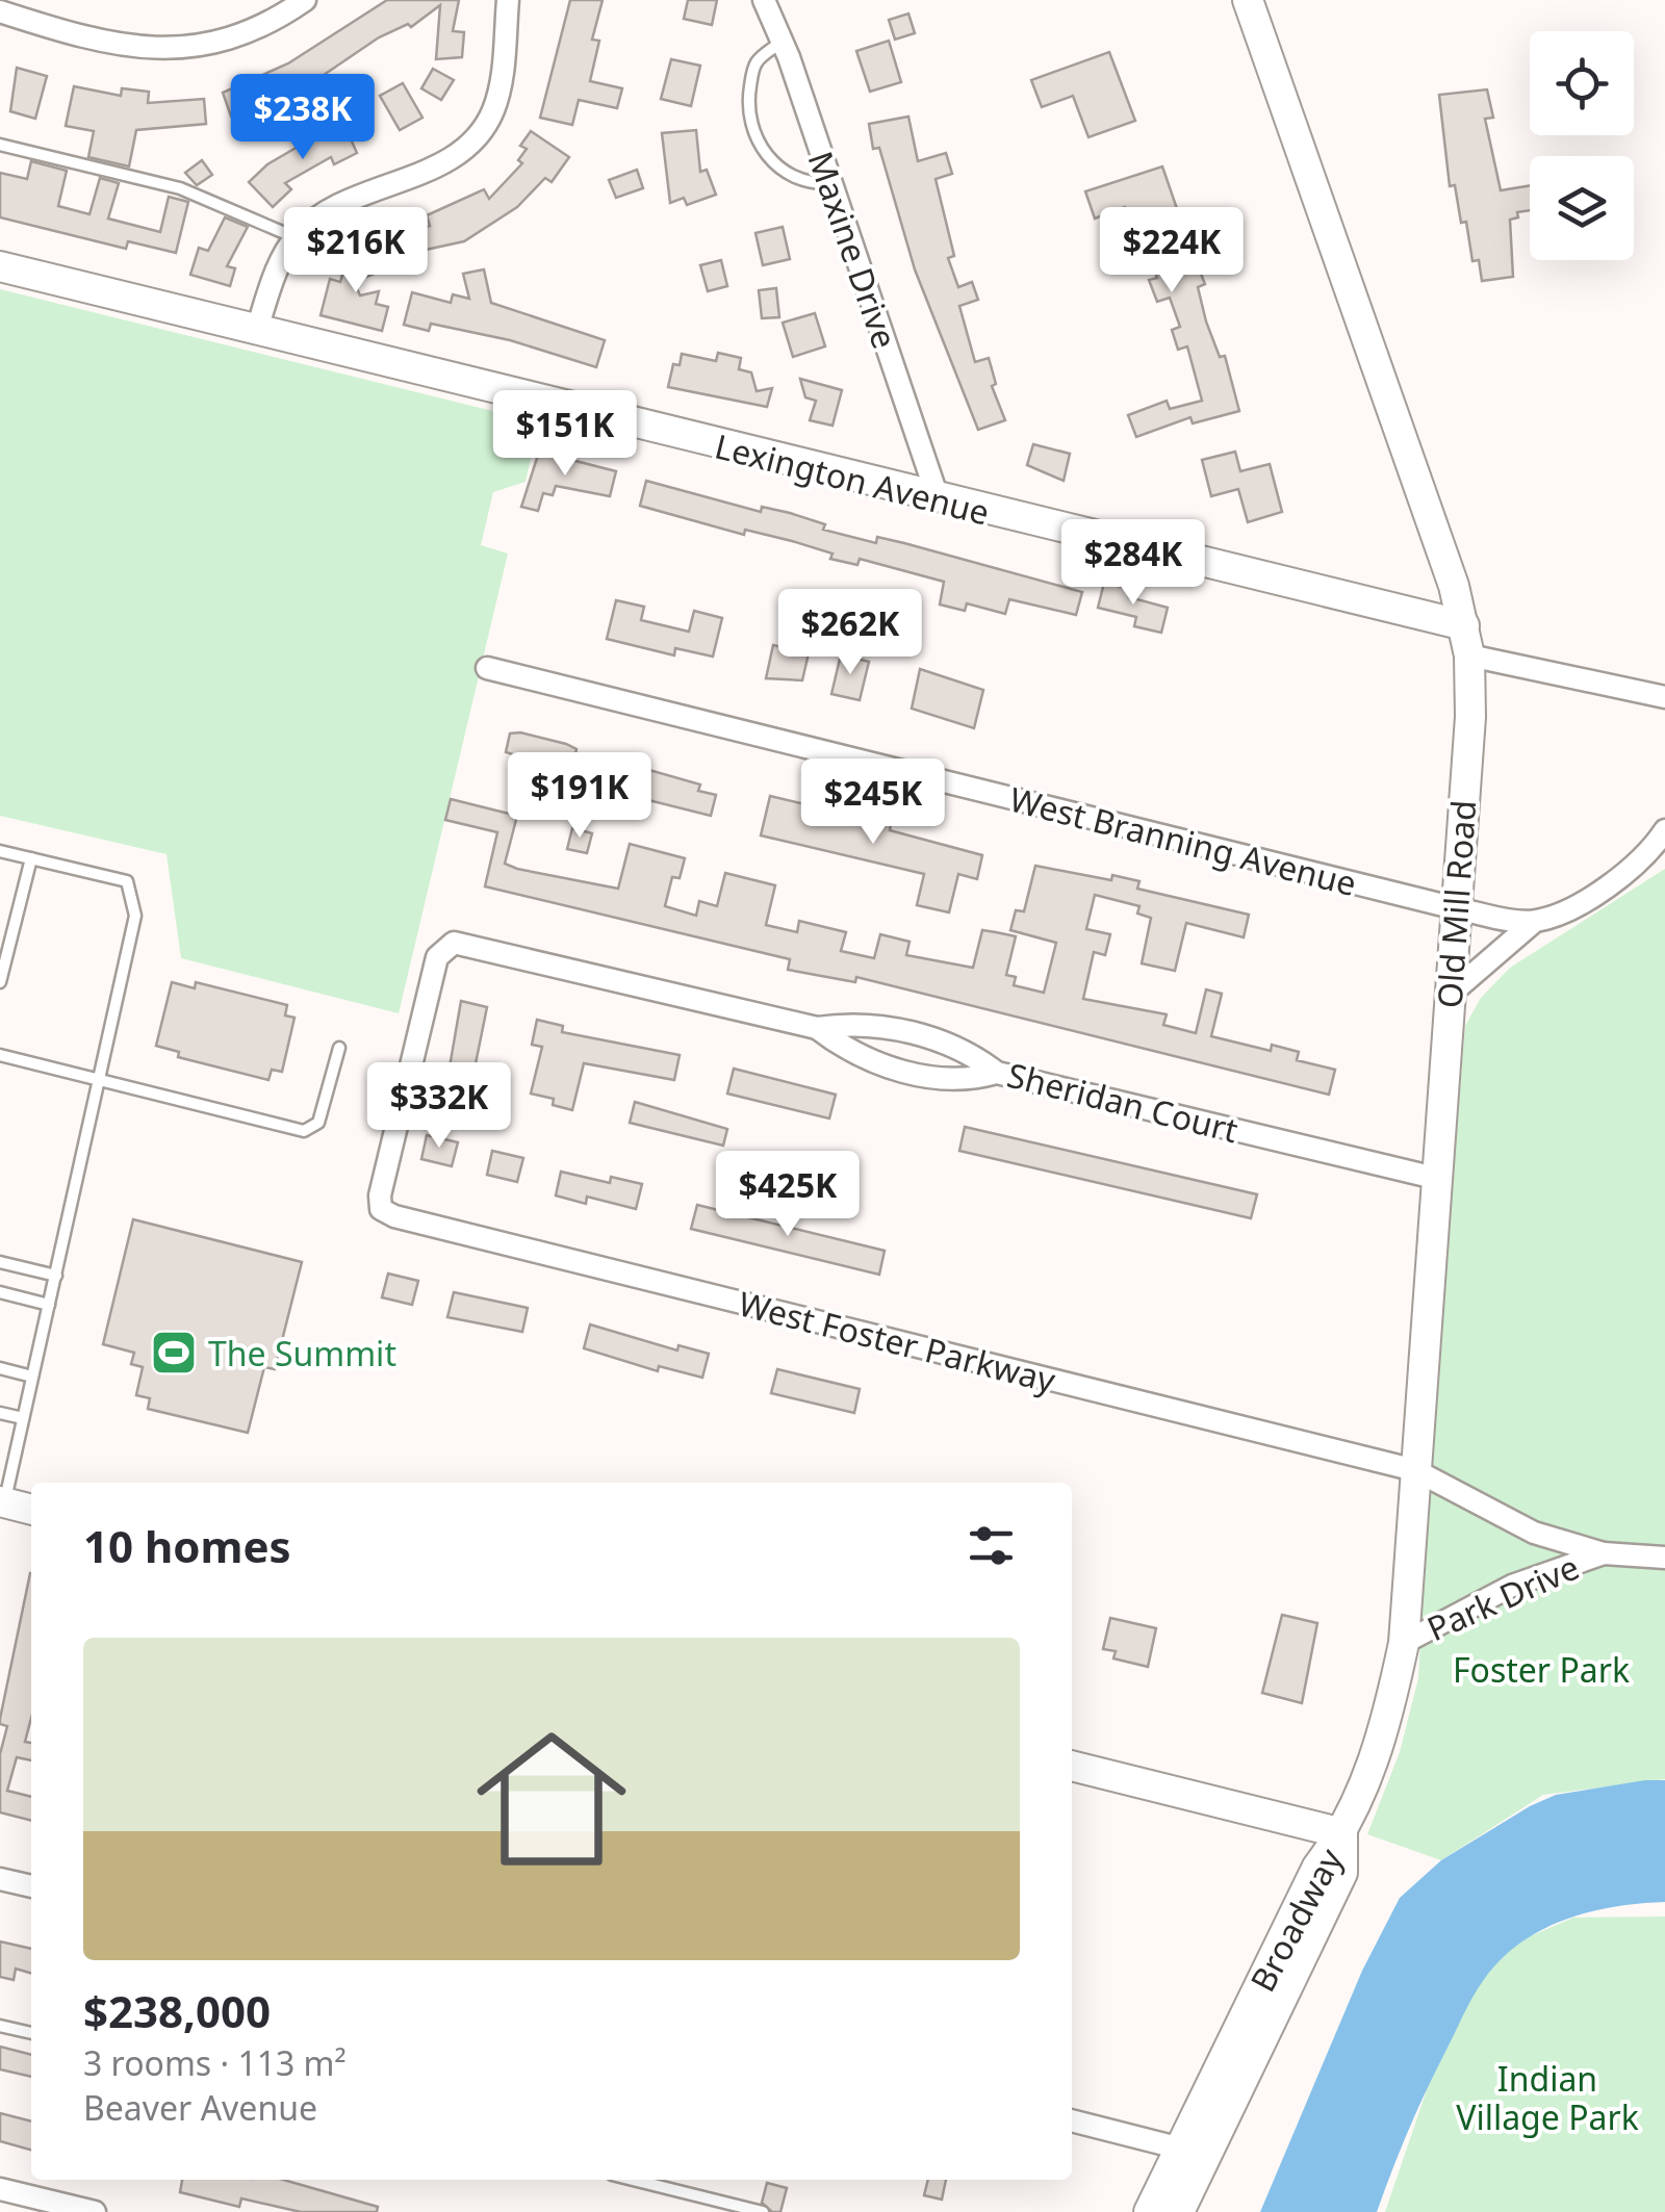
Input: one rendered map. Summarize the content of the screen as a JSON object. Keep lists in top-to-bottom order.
{
  "streets": {
    "main road": ["Lexington Avenue", "Old Mill Road", "Broadway"],
    "street": [
      "Maxine Drive",
      "West Branning Avenue",
      "Sheridan Court",
      "West Foster Parkway",
      "Park Drive"
    ]
  },
  "crossings": [
    ["Maxine Drive", "Lexington Avenue"],
    ["Lexington Avenue", "Old Mill Road"],
    ["West Branning Avenue", "Old Mill Road"],
    ["Old Mill Road", "Sheridan Court"],
    ["Old Mill Road", "West Foster Parkway"],
    ["Old Mill Road", "Park Drive"],
    ["Old Mill Road", "Broadway"],
    ["Sheridan Court", "West Foster Parkway"],
    ["West Foster Parkway", "Park Drive"]
  ],
  "parks": ["Foster Park", "Indian Village Park"],
  "places": {
    "sports": ["The Summit"]
  },
  "page": {
    "price": [
      "$238K",
      "$216K",
      "$224K",
      "$151K",
      "$284K",
      "$262K",
      "$191K",
      "$245K",
      "$332K",
      "$425K"
    ],
    "heading": "10 homes",
    "list": [
      {
        "name": "$238,000",
        "note": "3 rooms · 113 m² · Beaver Avenue"
      }
    ]
  }
}
